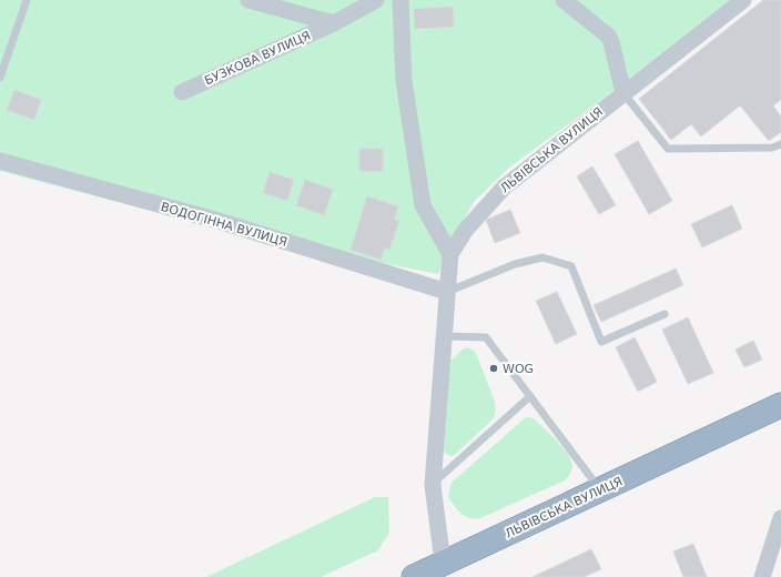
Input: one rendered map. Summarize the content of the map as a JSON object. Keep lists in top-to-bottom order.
{
  "streets": {
    "highway": ["ЛЬВІВСЬКА ВУЛИЦЯ"],
    "street": ["БУЗКОВА ВУЛИЦЯ", "ВОДОГІННА ВУЛИЦЯ"]
  },
  "crossings": [
    ["ЛЬВІВСЬКА ВУЛИЦЯ", "ВОДОГІННА ВУЛИЦЯ"]
  ],
  "places": ["WOG"]
}
